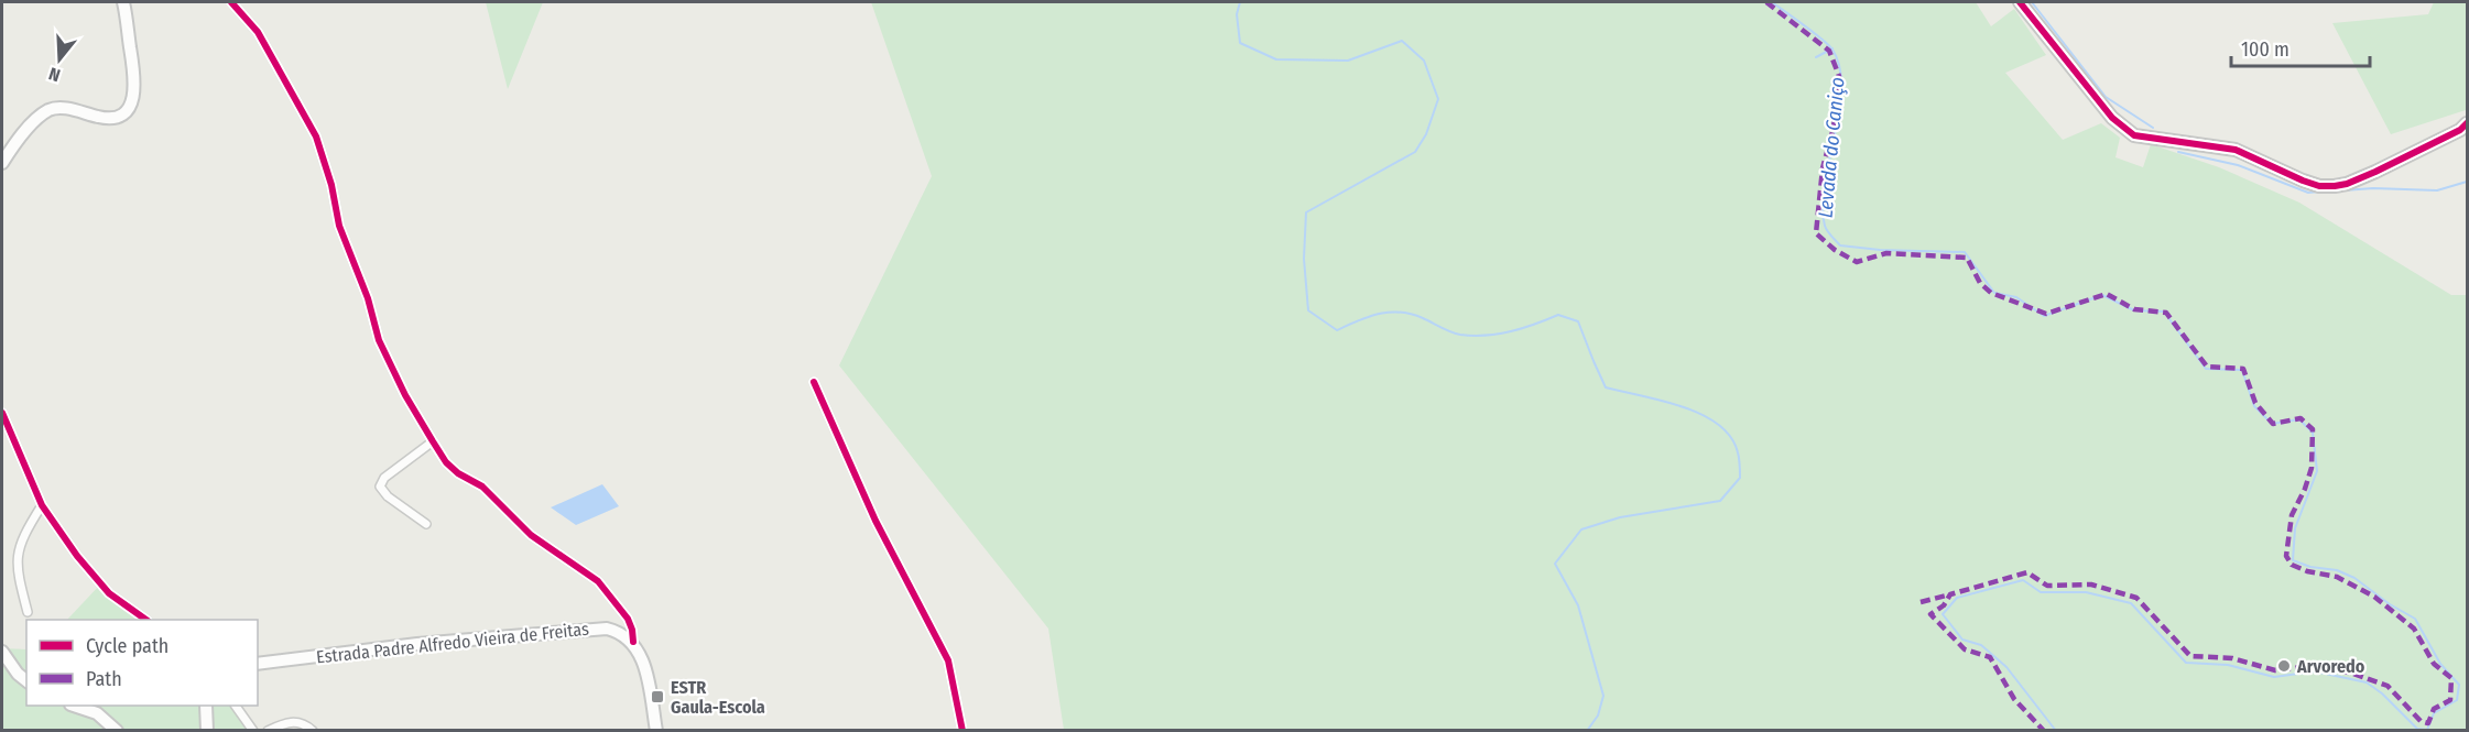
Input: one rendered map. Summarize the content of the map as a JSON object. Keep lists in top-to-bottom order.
{
  "streets": {
    "main road": ["Estrada Padre Alfredo Vieira de Freitas"]
  },
  "water": ["Levada do Caniço"],
  "places": {
    "other": ["Arvoredo"],
    "transit": ["ESTR Gaula-Escola"]
  },
  "legend": ["Cycle path", "Path"],
  "scale_bar": "100 m",
  "north": "bottom"
}
